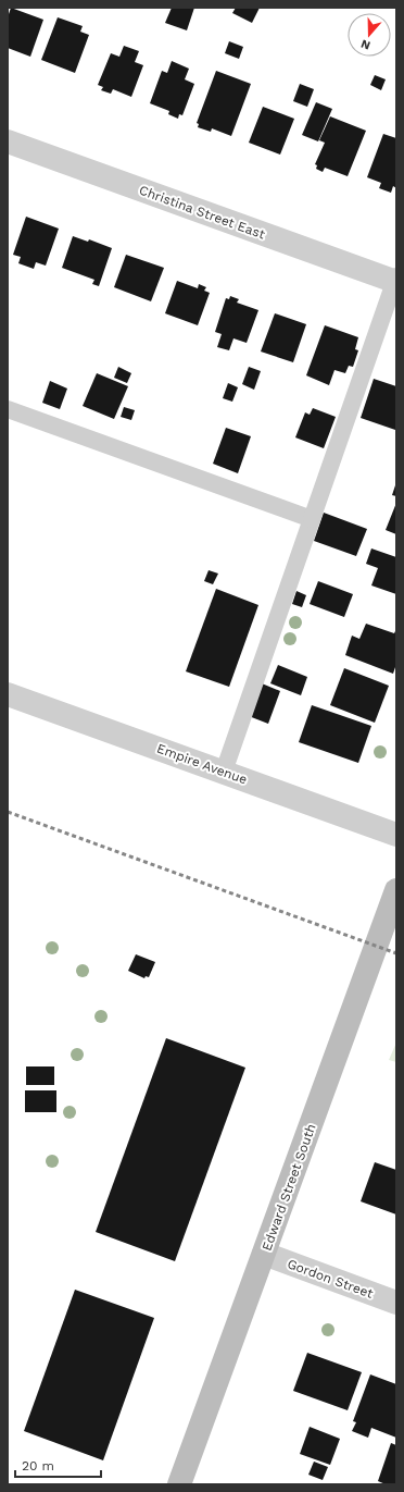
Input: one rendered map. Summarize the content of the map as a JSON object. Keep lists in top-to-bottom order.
{
  "streets": {
    "main road": ["Edward Street South"],
    "street": ["Christina Street East", "Empire Avenue", "Gordon Street"]
  },
  "crossings": [
    ["Edward Street South", "Gordon Street"]
  ],
  "scale_bar": "20 m",
  "north": "bottom"
}
